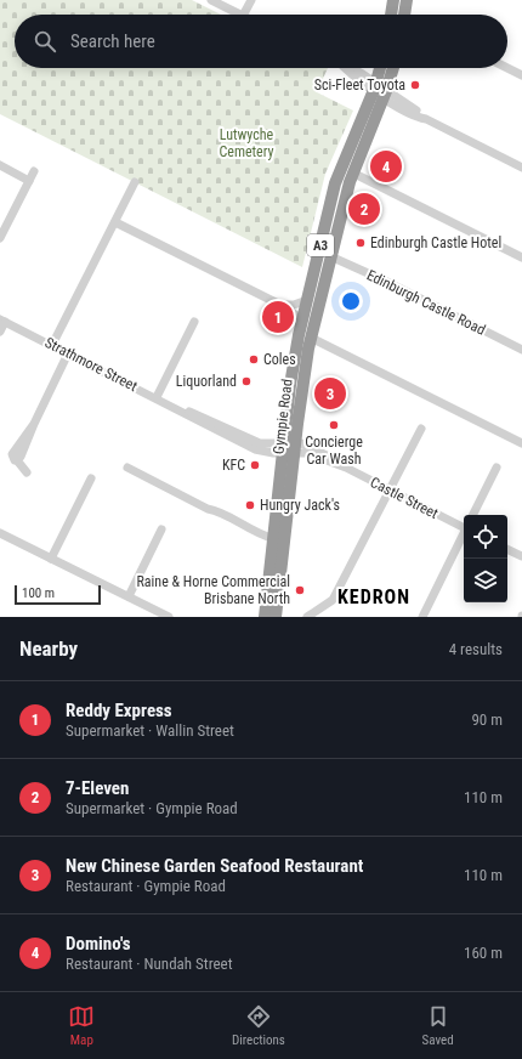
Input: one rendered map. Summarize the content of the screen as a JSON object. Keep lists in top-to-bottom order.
{
  "streets": {
    "highway": ["A3", "Gympie Road"],
    "street": ["Edinburgh Castle Road", "Strathmore Street", "Castle Street"]
  },
  "crossings": [
    ["Edinburgh Castle Road", "Gympie Road"],
    ["Strathmore Street", "Gympie Road"],
    ["Strathmore Street", "Castle Street"],
    ["Gympie Road", "Castle Street"]
  ],
  "districts": ["KEDRON"],
  "parks": ["Lutwyche Cemetery"],
  "places": [
    "Sci-Fleet Toyota",
    "Edinburgh Castle Hotel",
    "Coles",
    "Liquorland",
    "Concierge Car Wash",
    "KFC",
    "Hungry Jack's",
    "Raine & Horne Commercial Brisbane North"
  ],
  "scale_bar": "100 m",
  "page": {
    "search": "Search here",
    "pins": [
      "4",
      "2",
      "1",
      "3"
    ],
    "scale": "100 m",
    "heading": ["Nearby", "4 results"],
    "list": [
      {
        "mark": "1",
        "name": "Reddy Express",
        "note": "Supermarket · Wallin Street",
        "value": "90 m"
      },
      {
        "mark": "2",
        "name": "7-Eleven",
        "note": "Supermarket · Gympie Road",
        "value": "110 m"
      },
      {
        "mark": "3",
        "name": "New Chinese Garden Seafood Restaurant",
        "note": "Restaurant · Gympie Road",
        "value": "110 m"
      },
      {
        "mark": "4",
        "name": "Domino's",
        "note": "Restaurant · Nundah Street",
        "value": "160 m"
      }
    ],
    "nav": ["Map", "Directions", "Saved"]
  }
}
